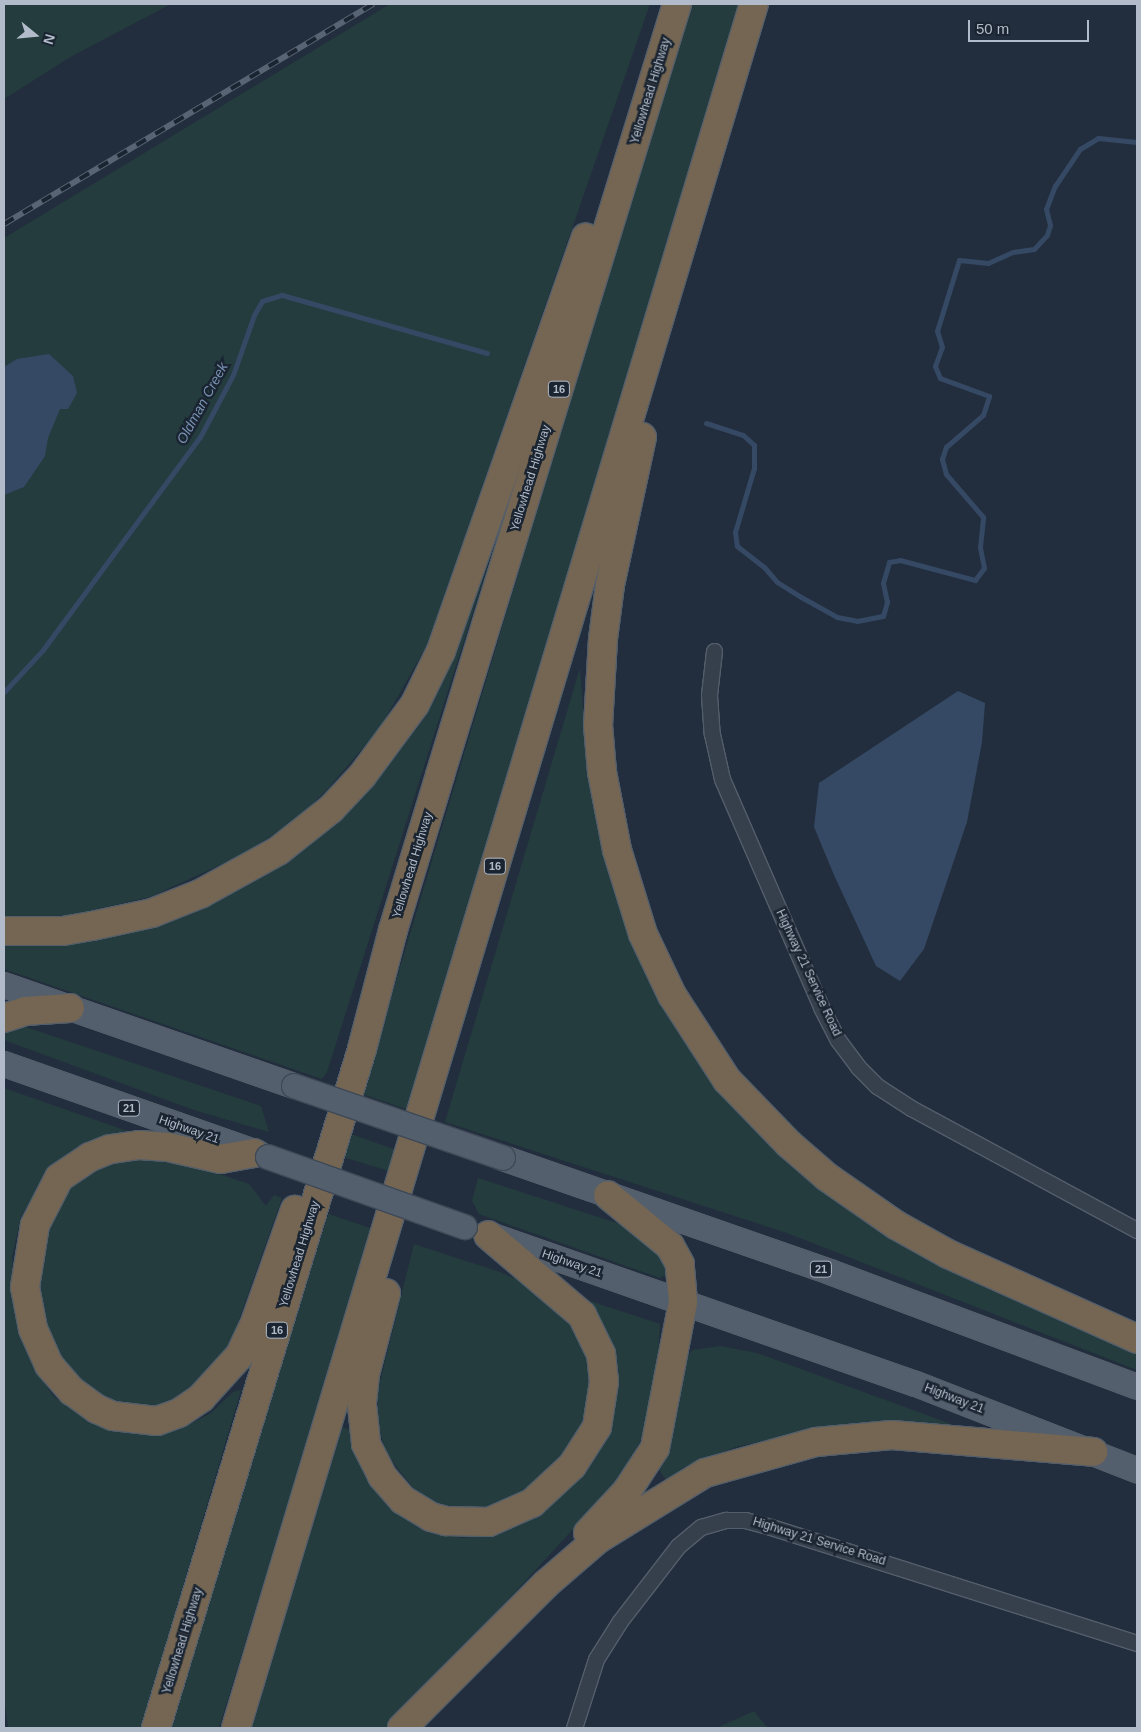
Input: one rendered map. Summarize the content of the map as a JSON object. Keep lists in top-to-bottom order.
{
  "streets": {
    "highway": ["Yellowhead Highway", "16"],
    "main road": ["21", "Highway 21"],
    "street": ["Highway 21 Service Road"]
  },
  "water": ["Oldman Creek"],
  "scale_bar": "50 m",
  "north": "right"
}
